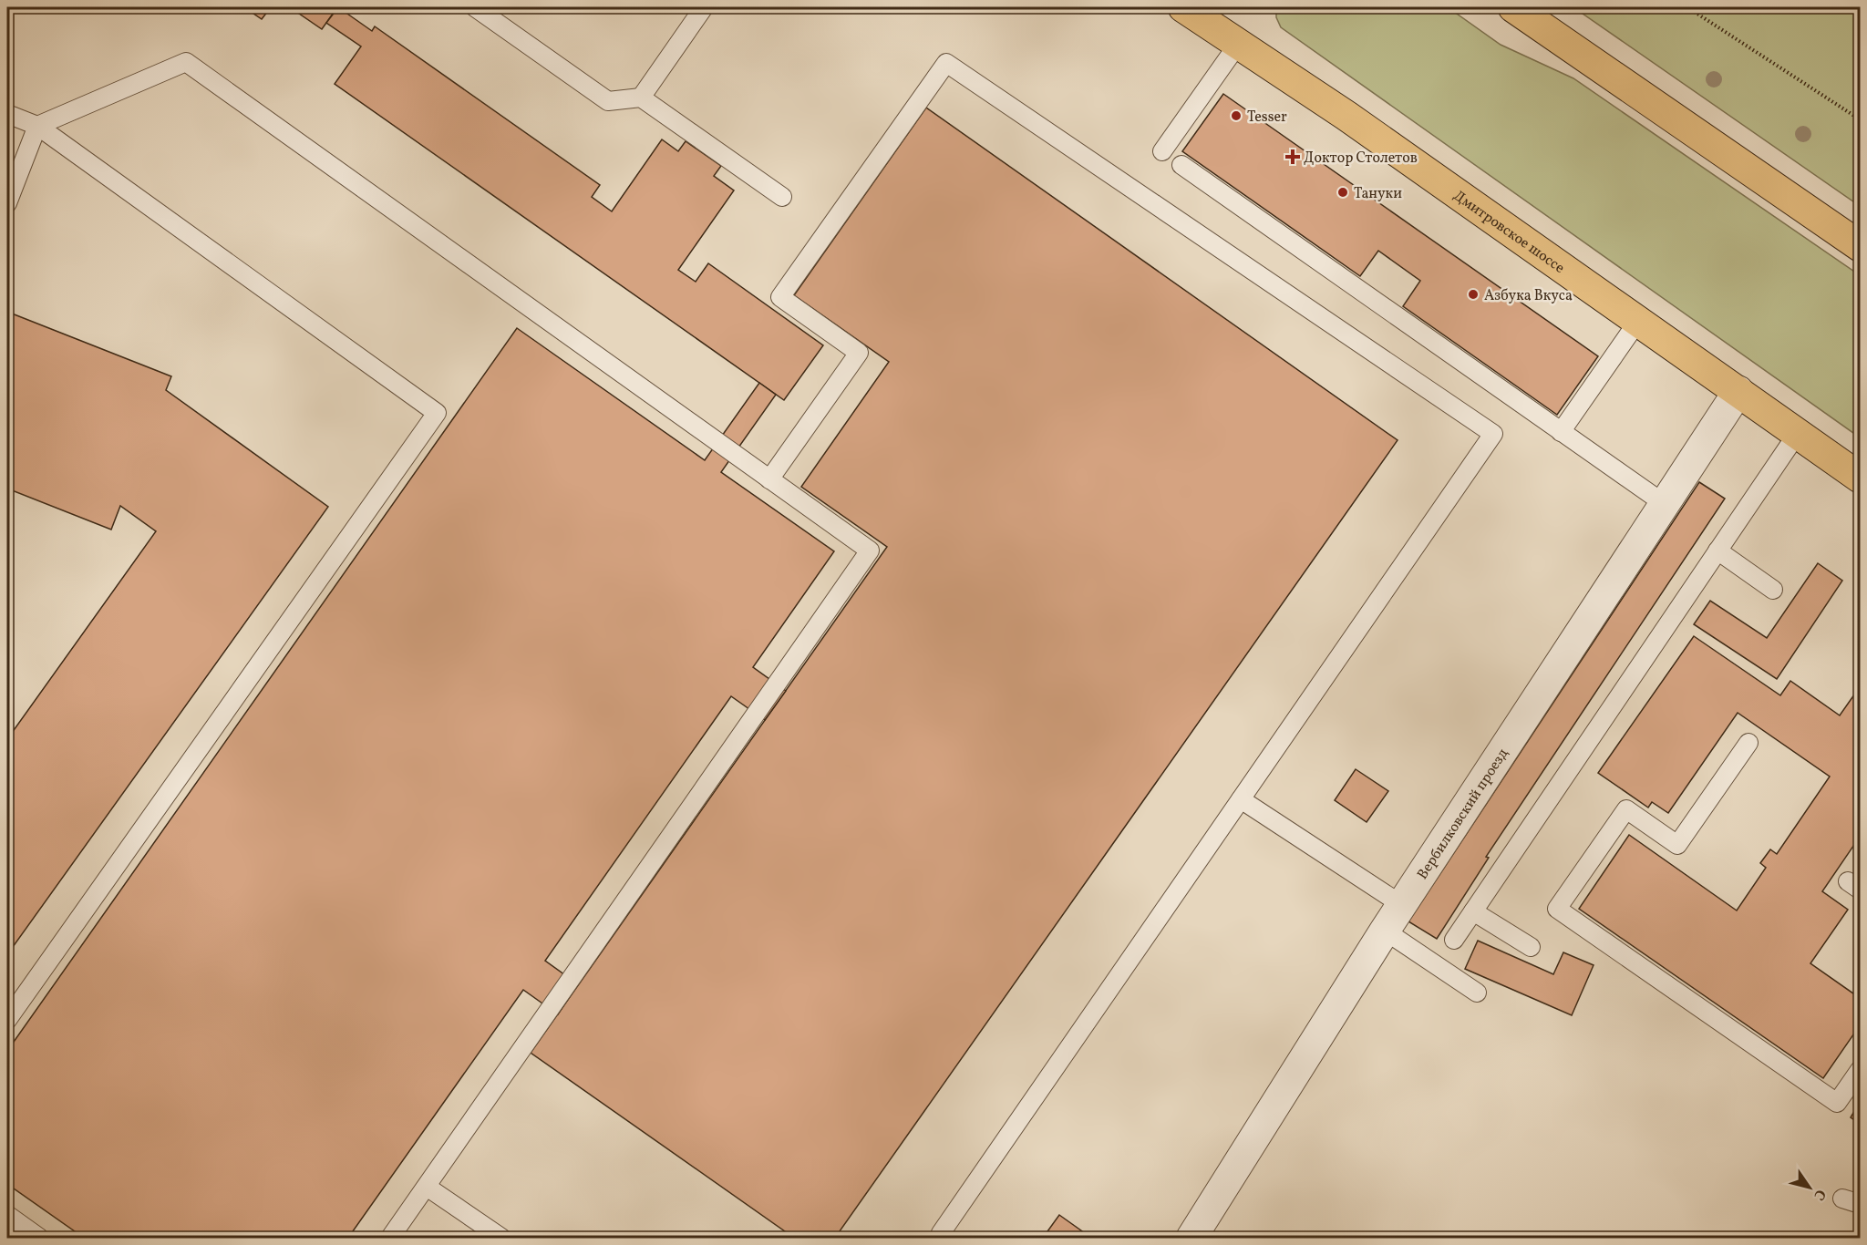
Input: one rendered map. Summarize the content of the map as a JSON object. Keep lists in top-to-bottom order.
{
  "streets": {
    "main road": ["Дмитровское шоссе"],
    "street": ["Вербилковский проезд"]
  },
  "crossings": [
    ["Дмитровское шоссе", "Вербилковский проезд"]
  ],
  "places": {
    "other": ["Tesser", "Тануки", "Азбука Вкуса"],
    "health": ["Доктор Столетов"]
  },
  "north": "bottom right"
}
